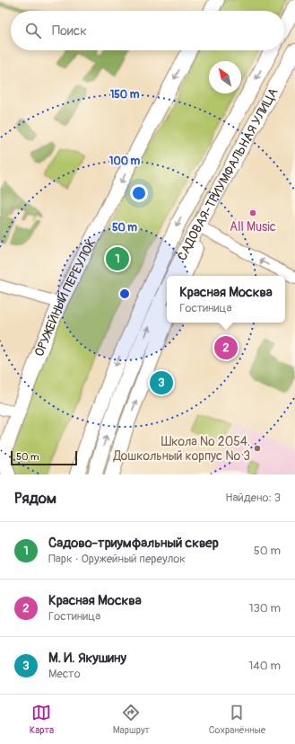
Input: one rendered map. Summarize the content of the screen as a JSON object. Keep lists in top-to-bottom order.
{
  "streets": {
    "main road": ["САДОВАЯ-ТРИУМФАЛЬНАЯ УЛИЦА", "ОРУЖЕЙНЫЙ ПЕРЕУЛОК"]
  },
  "places": ["All Music", "Школа № 2054. Дошкольный корпус № 3"],
  "scale_bar": "50 m",
  "north": "top left",
  "page": {
    "search": "Поиск",
    "pins": ["1", "2", "3"],
    "popup": ["Красная Москва", "Гостиница"],
    "scale": "50 m",
    "heading": ["Рядом", "Найдено: 3"],
    "list": [
      {
        "mark": "1",
        "name": "Садово-триумфальный сквер",
        "note": "Парк · Оружейный переулок",
        "value": "50 m"
      },
      {
        "mark": "2",
        "name": "Красная Москва",
        "note": "Гостиница",
        "value": "130 m"
      },
      {
        "mark": "3",
        "name": "М. И. Якушину",
        "note": "Место",
        "value": "140 m"
      }
    ],
    "nav": ["Карта", "Маршрут", "Сохранённые"]
  },
  "rings": ["150 m", "100 m", "50 m"]
}
